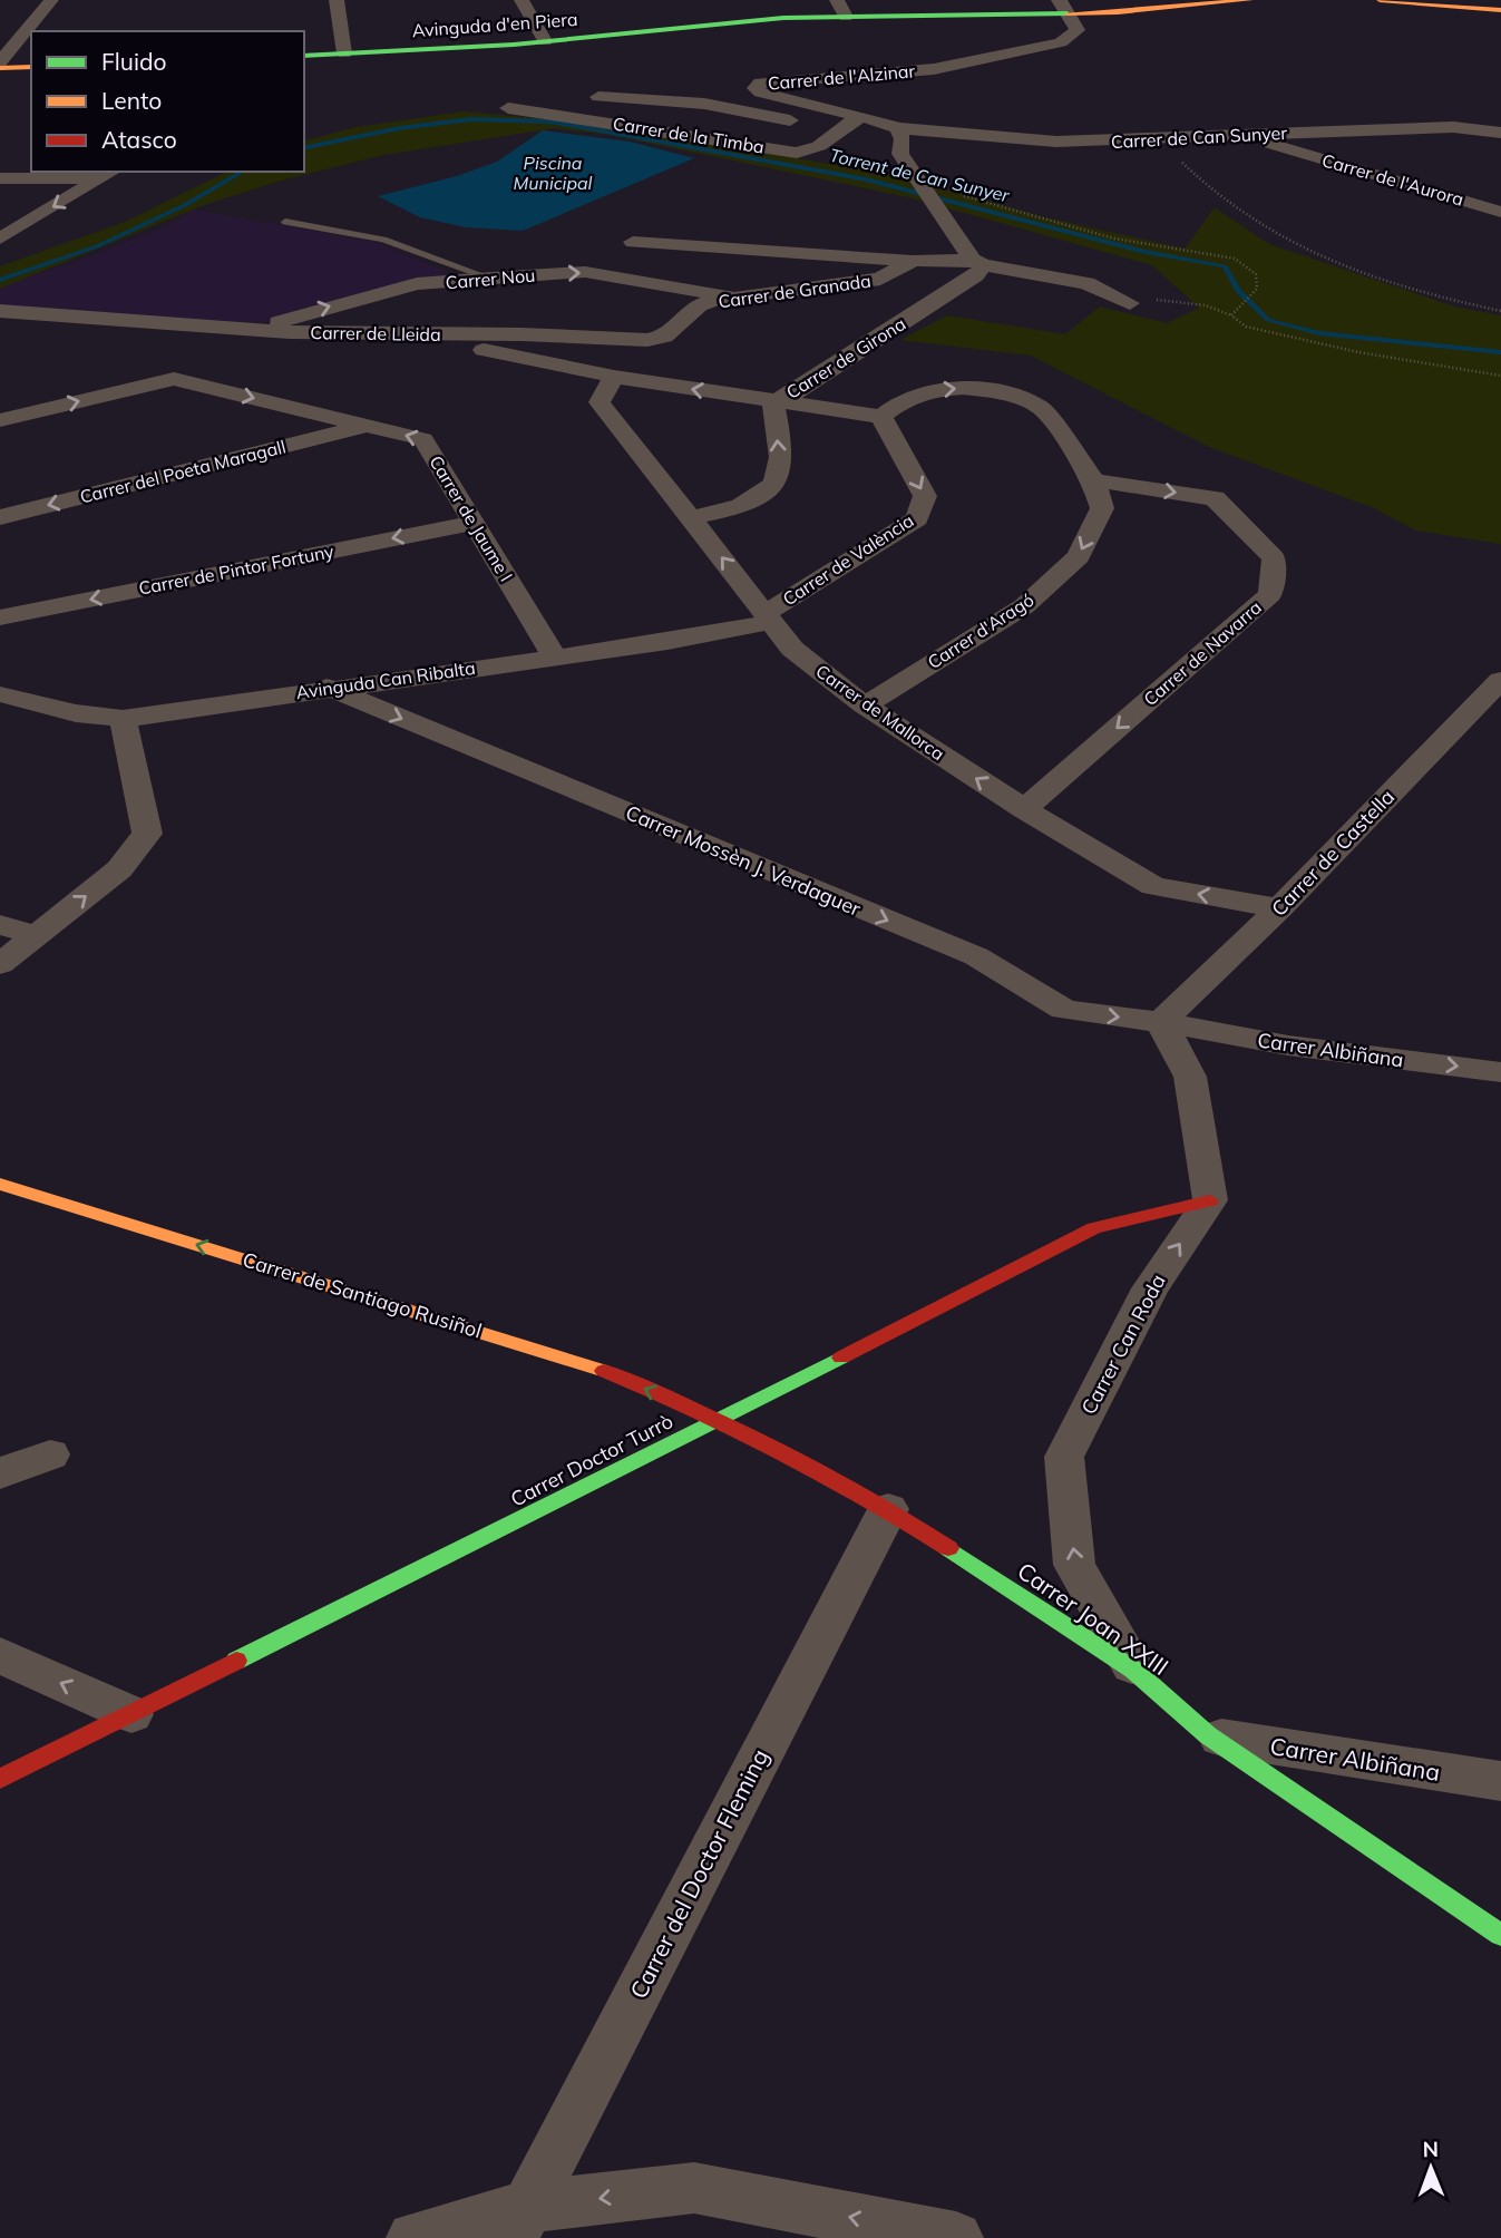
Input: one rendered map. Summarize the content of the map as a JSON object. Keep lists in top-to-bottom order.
{
  "streets": {
    "street": [
      "Avinguda d'en Piera",
      "Carrer de l'Alzinar",
      "Carrer de la Timba",
      "Carrer de Can Sunyer",
      "Carrer de l'Aurora",
      "Carrer Nou",
      "Carrer de Granada",
      "Carrer de Lleida",
      "Carrer de Girona",
      "Carrer del Poeta Maragall",
      "Carrer de Jaume I",
      "Carrer de València",
      "Carrer de Pintor Fortuny",
      "Carrer d'Aragó",
      "Carrer de Navarra",
      "Avinguda Can Ribalta",
      "Carrer de Mallorca",
      "Carrer de Castella",
      "Carrer Mossèn J. Verdaguer",
      "Carrer Albiñana",
      "Carrer de Santiago Rusiñol",
      "Carrer Can Roda",
      "Carrer Doctor Turrò",
      "Carrer Joan XXIII",
      "Carrer del Doctor Fleming"
    ]
  },
  "crossings": [
    ["Avinguda d'en Piera", "Carrer de l'Alzinar"],
    ["Carrer de l'Alzinar", "Carrer de la Timba"],
    ["Carrer de l'Alzinar", "Carrer de Can Sunyer"],
    ["Carrer de Can Sunyer", "Carrer de l'Aurora"],
    ["Carrer Nou", "Carrer de Granada"],
    ["Carrer Nou", "Carrer de Lleida"],
    ["Carrer de Granada", "Carrer de Lleida"],
    ["Carrer de Granada", "Carrer de Girona"],
    ["Carrer de Lleida", "Carrer de Girona"],
    ["Carrer de Lleida", "Carrer de València"],
    ["Carrer de Lleida", "Carrer de Mallorca"],
    ["Carrer de Girona", "Carrer de Mallorca"],
    ["Carrer del Poeta Maragall", "Carrer de Jaume I"],
    ["Carrer de Jaume I", "Carrer de Pintor Fortuny"],
    ["Carrer de Jaume I", "Avinguda Can Ribalta"],
    ["Carrer de València", "Avinguda Can Ribalta"],
    ["Carrer de València", "Carrer de Mallorca"],
    ["Carrer d'Aragó", "Carrer de Navarra"],
    ["Carrer d'Aragó", "Carrer de Mallorca"],
    ["Carrer de Navarra", "Carrer de Mallorca"],
    ["Avinguda Can Ribalta", "Carrer de Mallorca"],
    ["Avinguda Can Ribalta", "Carrer Mossèn J. Verdaguer"],
    ["Carrer de Mallorca", "Carrer de Castella"],
    ["Carrer de Castella", "Carrer Mossèn J. Verdaguer"],
    ["Carrer de Castella", "Carrer Albiñana"],
    ["Carrer Mossèn J. Verdaguer", "Carrer Albiñana"],
    ["Carrer Albiñana", "Carrer Joan XXIII"],
    ["Carrer de Santiago Rusiñol", "Carrer Doctor Turrò"],
    ["Carrer de Santiago Rusiñol", "Carrer Joan XXIII"],
    ["Carrer Can Roda", "Carrer Doctor Turrò"],
    ["Carrer Can Roda", "Carrer Joan XXIII"],
    ["Carrer Doctor Turrò", "Carrer Joan XXIII"],
    ["Carrer Joan XXIII", "Carrer del Doctor Fleming"]
  ],
  "one_way": [
    "Carrer de Pintor Fortuny",
    "Carrer d'Aragó",
    "Carrer de Mallorca",
    "Carrer Mossèn J. Verdaguer",
    "Carrer Albiñana",
    "Carrer de Santiago Rusiñol",
    "Carrer Can Roda"
  ],
  "water": ["Piscina Municipal", "Torrent de Can Sunyer"],
  "legend": ["Fluido", "Lento", "Atasco"],
  "north": "top"
}
